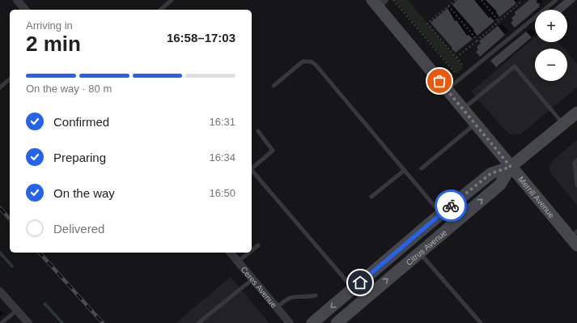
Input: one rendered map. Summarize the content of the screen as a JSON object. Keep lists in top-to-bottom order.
{
  "streets": {
    "main road": ["Merrill Avenue", "Citrus Avenue"],
    "street": ["Ceres Avenue"]
  },
  "crossings": [
    ["Merrill Avenue", "Citrus Avenue"]
  ],
  "page": {
    "map_buttons": ["+", "−"],
    "heading": ["2 min", "Arriving in", "16:58–17:03"],
    "bar": "On the way · 80 m",
    "list": [
      ["Confirmed", "16:31"],
      ["Preparing", "16:34"],
      ["On the way", "16:50"],
      "Delivered"
    ]
  }
}
